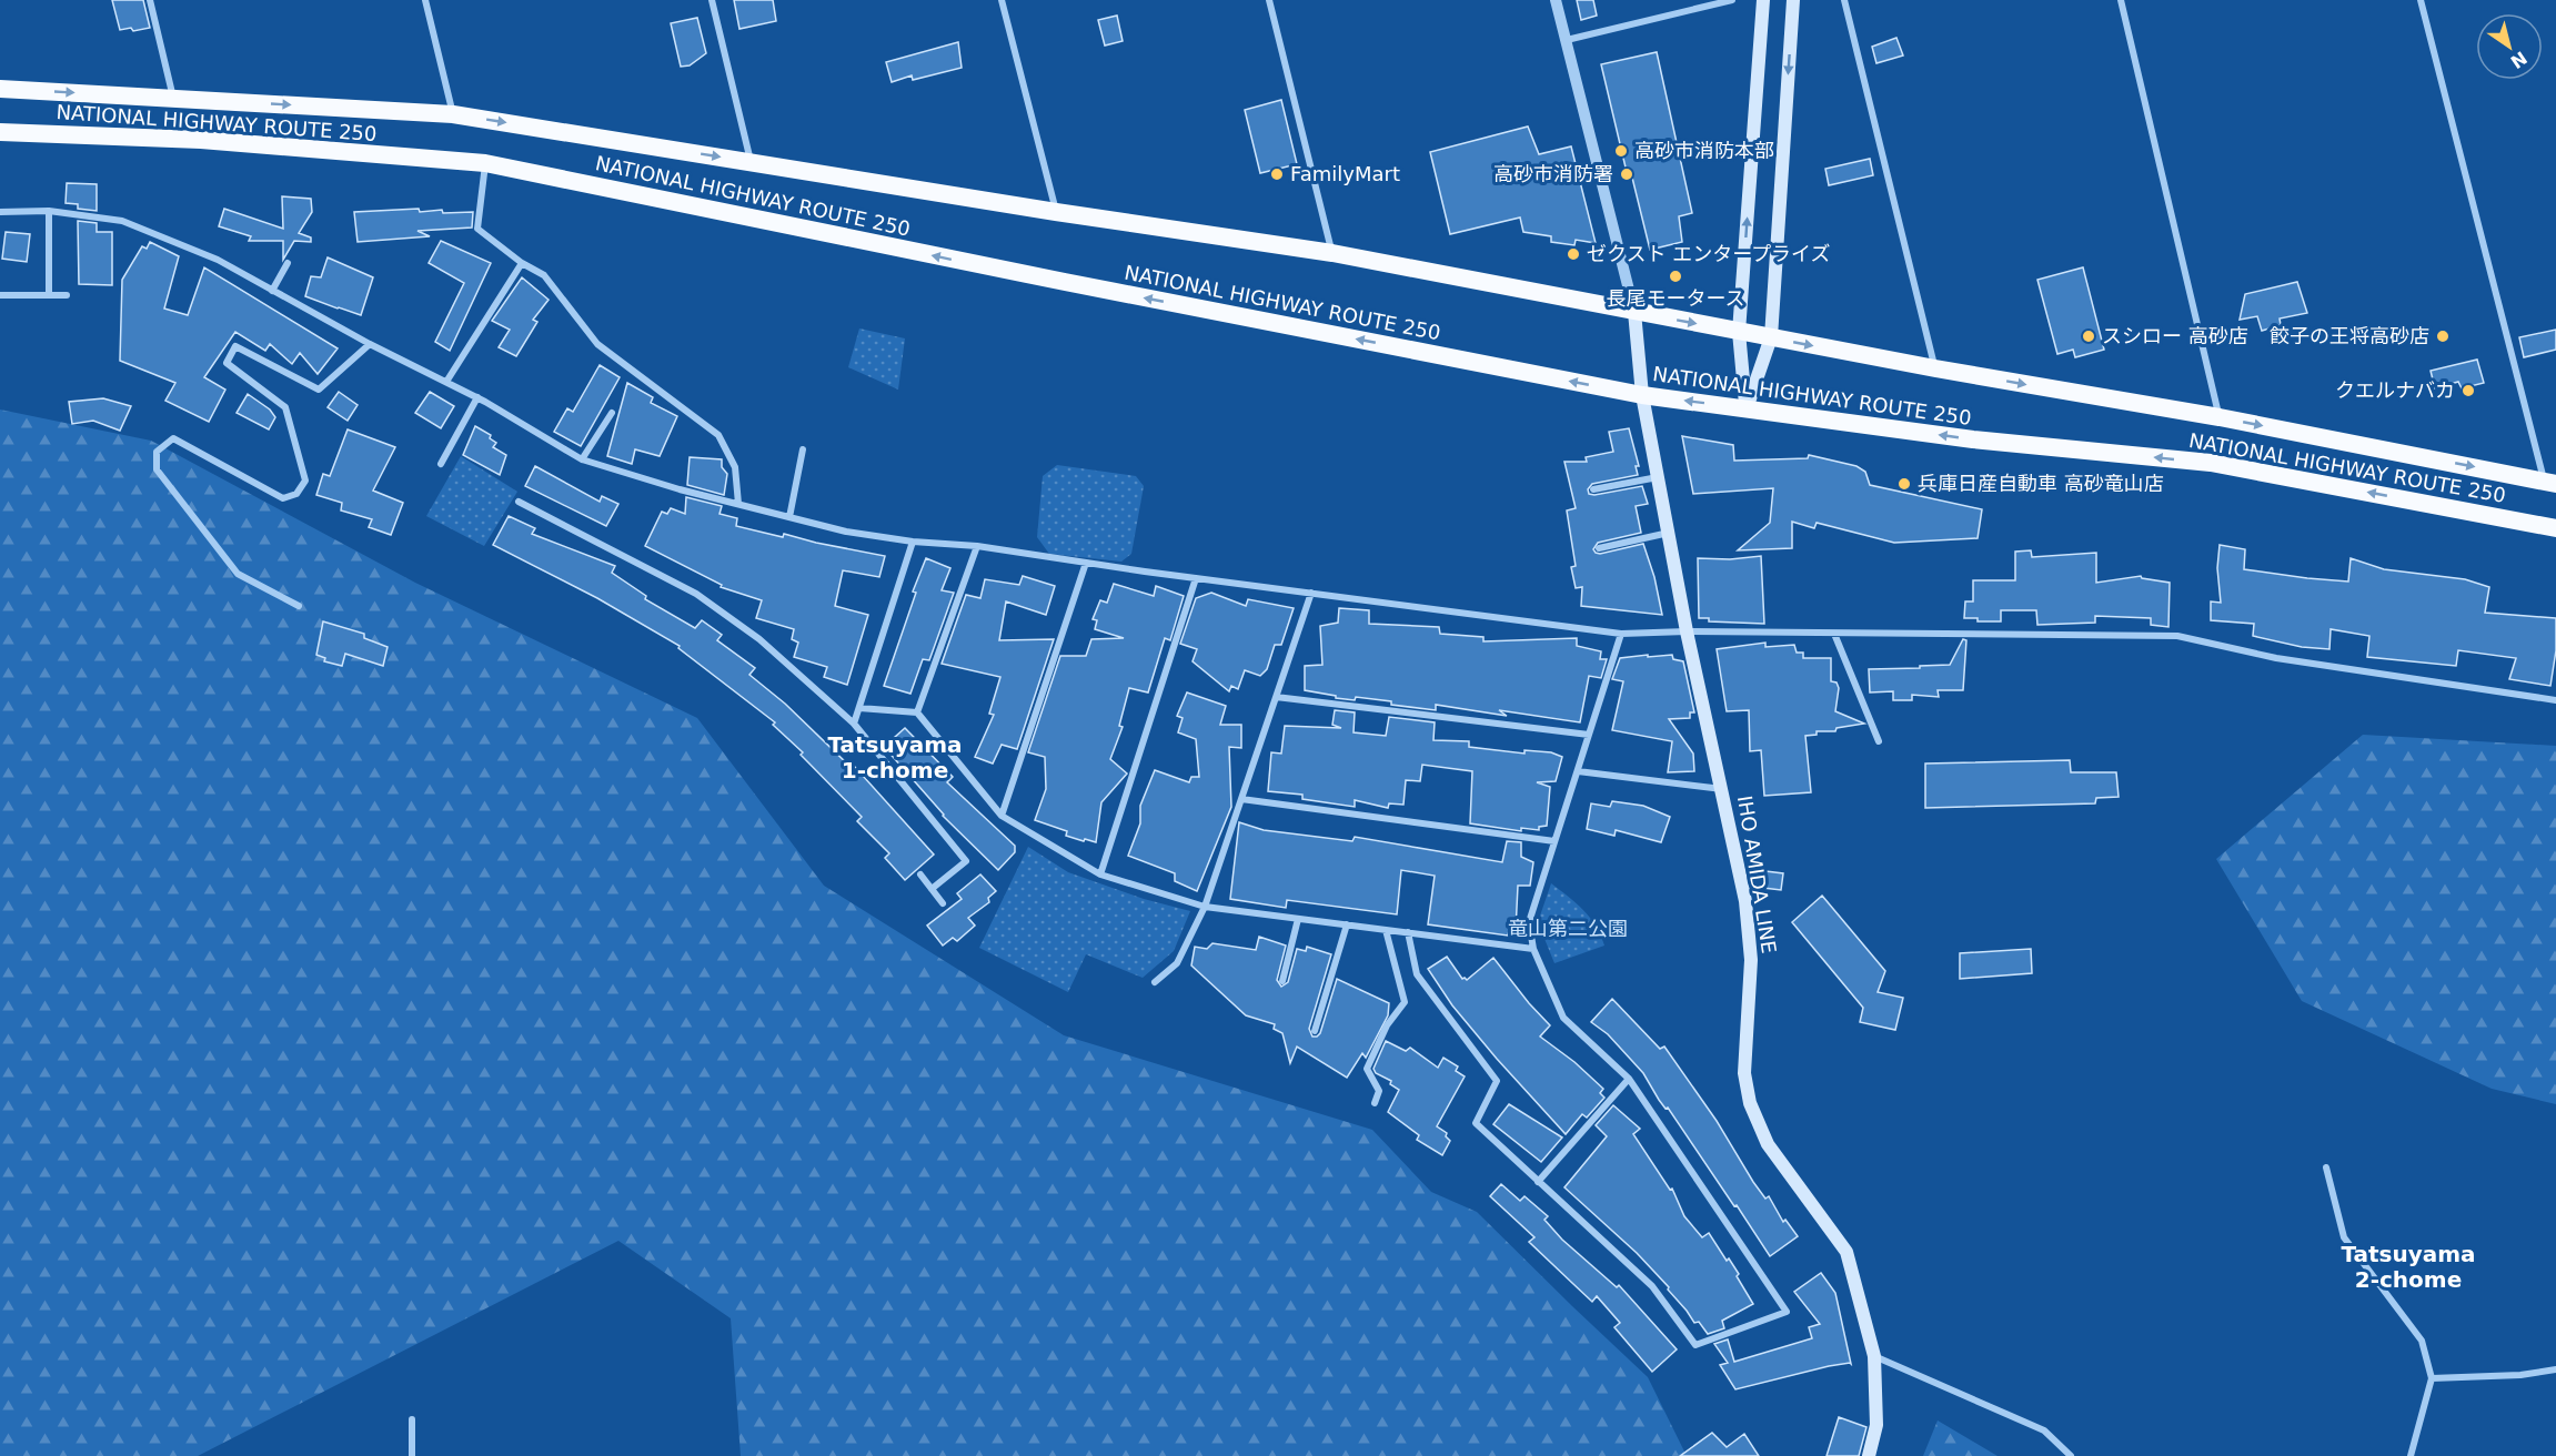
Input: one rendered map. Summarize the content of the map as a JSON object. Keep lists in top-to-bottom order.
{
  "streets": {
    "highway": ["NATIONAL HIGHWAY ROUTE 250"],
    "main road": ["IHO AMIDA LINE"]
  },
  "crossings": [
    ["NATIONAL HIGHWAY ROUTE 250", "IHO AMIDA LINE"]
  ],
  "districts": ["Tatsuyama 1-chome", "Tatsuyama 2-chome"],
  "parks": ["竜山第二公園"],
  "places": [
    "高砂市消防本部",
    "FamilyMart",
    "高砂市消防署",
    "ゼクスト エンタープライズ",
    "長尾モータース",
    "スシロー 高砂店",
    "餃子の王将高砂店",
    "クエルナバカ",
    "兵庫日産自動車 高砂竜山店"
  ],
  "north": "bottom right"
}
